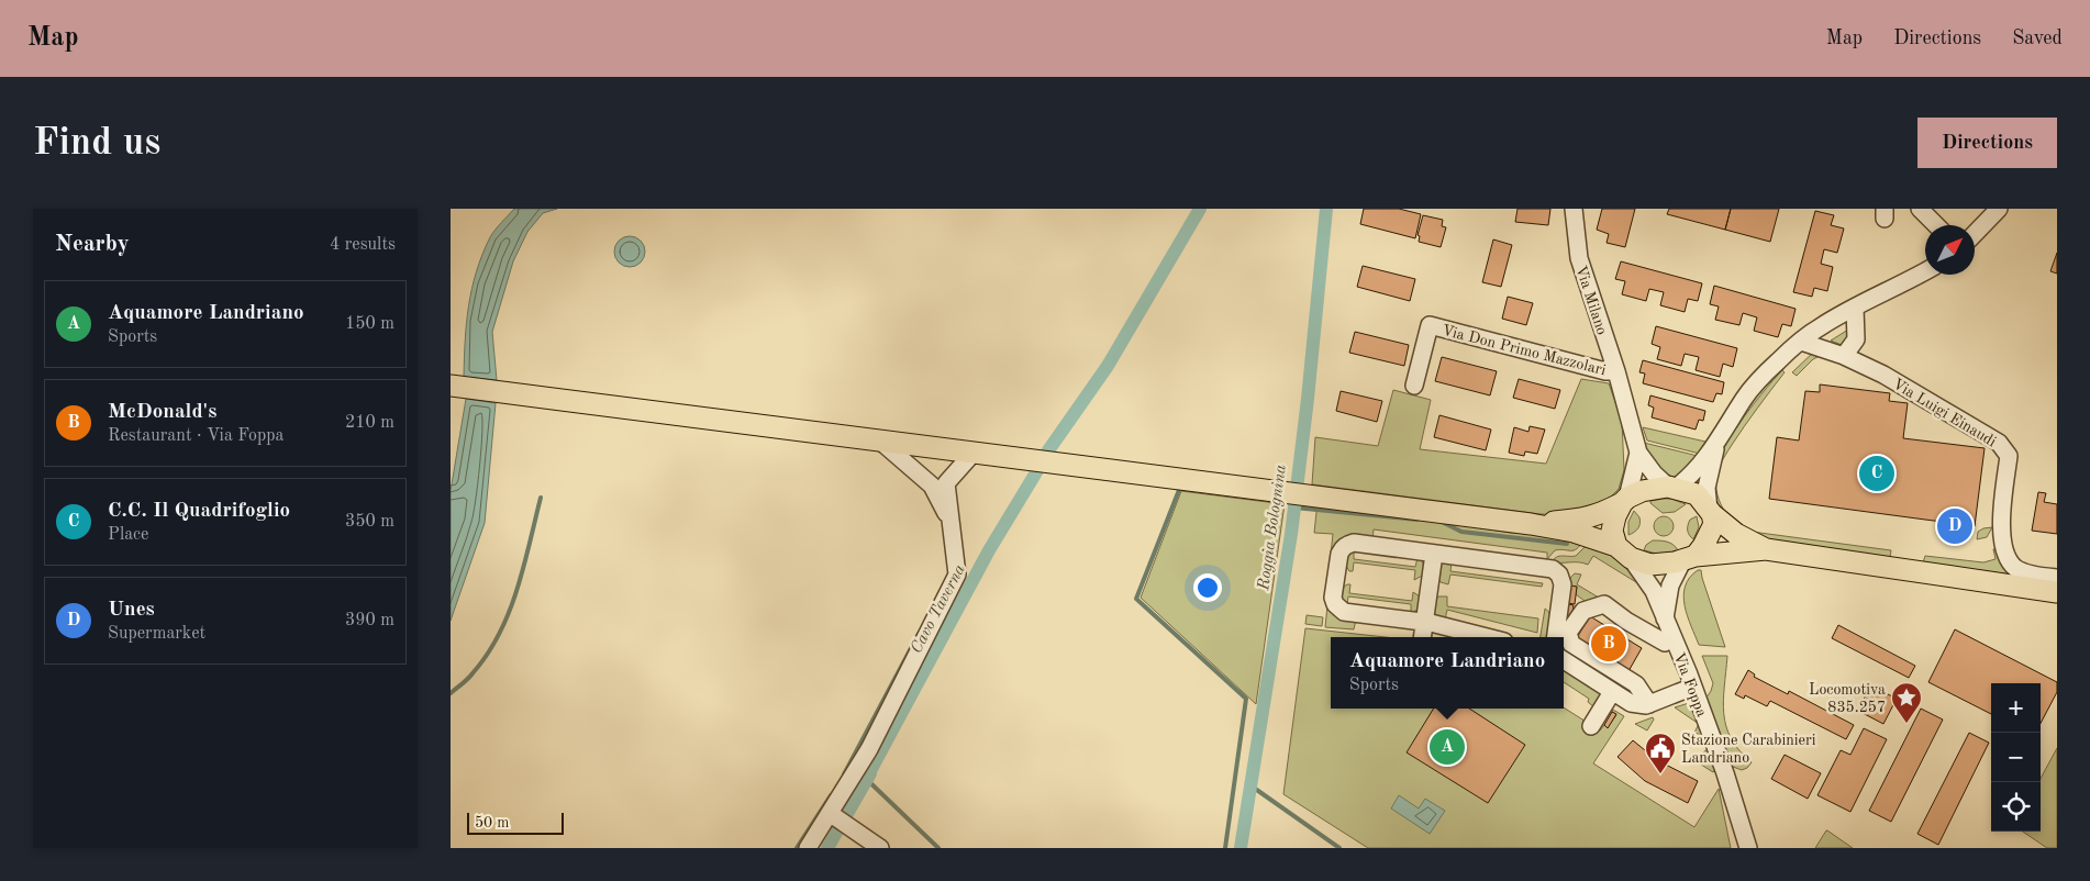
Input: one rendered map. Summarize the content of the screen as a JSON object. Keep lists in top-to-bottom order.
{
  "streets": {
    "street": [
      "Via Milano",
      "Via Don Primo Mazzolari",
      "Via Luigi Einaudi",
      "Via Foppa"
    ]
  },
  "crossings": [
    ["Via Milano", "Via Don Primo Mazzolari"],
    ["Via Milano", "Via Foppa"]
  ],
  "water": ["Roggia Bolognina", "Cavo Taverna"],
  "places": {
    "place": ["Locomotiva 835.257"],
    "public building": ["Stazione Carabinieri Landriano"]
  },
  "scale_bar": "50 m",
  "north": "top right",
  "page": {
    "header": "Map",
    "nav": ["Map", "Directions", "Saved"],
    "buttons": "Directions",
    "title": "Find us",
    "heading": ["Nearby", "4 results"],
    "list": [
      {
        "mark": "A",
        "name": "Aquamore Landriano",
        "note": "Sports",
        "value": "150 m"
      },
      {
        "mark": "B",
        "name": "McDonald's",
        "note": "Restaurant · Via Foppa",
        "value": "210 m"
      },
      {
        "mark": "C",
        "name": "C.C. Il Quadrifoglio",
        "note": "Place",
        "value": "350 m"
      },
      {
        "mark": "D",
        "name": "Unes",
        "note": "Supermarket",
        "value": "390 m"
      }
    ],
    "pins": [
      "C",
      "D",
      "B",
      "A"
    ],
    "popup": ["Aquamore Landriano", "Sports"],
    "map_buttons": ["+", "−"],
    "scale": "50 m"
  }
}
